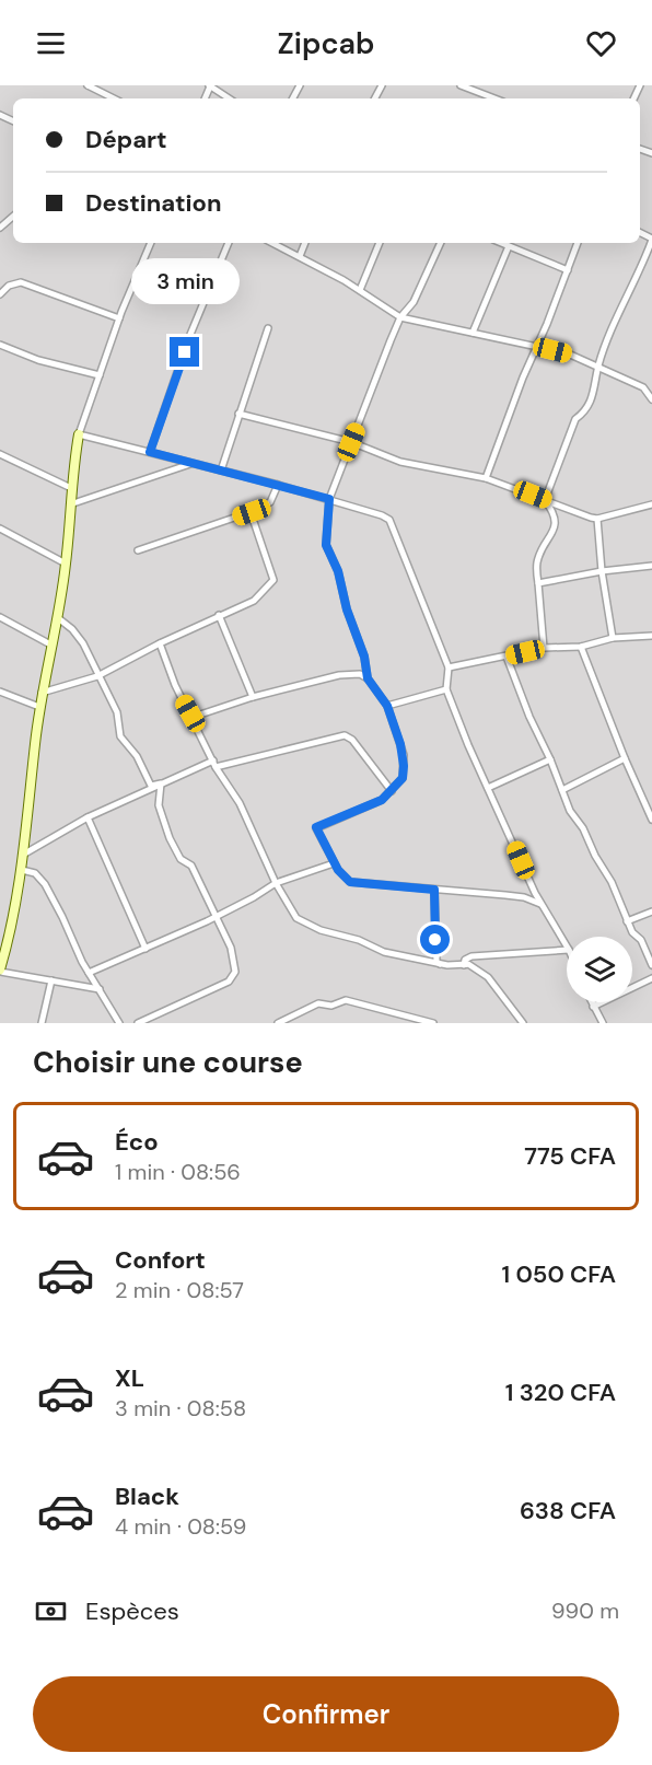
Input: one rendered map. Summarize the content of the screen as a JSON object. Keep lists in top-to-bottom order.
{
  "page": {
    "header": "Zipcab",
    "banner": ["Départ", "Destination"],
    "bubble": "3 min",
    "heading": "Choisir une course",
    "list": [
      {
        "name": "Éco",
        "note": "1 min · 08:56",
        "value": "775 CFA"
      },
      {
        "name": "Confort",
        "note": "2 min · 08:57",
        "value": "1 050 CFA"
      },
      {
        "name": "XL",
        "note": "3 min · 08:58",
        "value": "1 320 CFA"
      },
      {
        "name": "Black",
        "note": "4 min · 08:59",
        "value": "638 CFA"
      }
    ],
    "pay": ["Espèces", "990 m"],
    "buttons": "Confirmer"
  }
}
